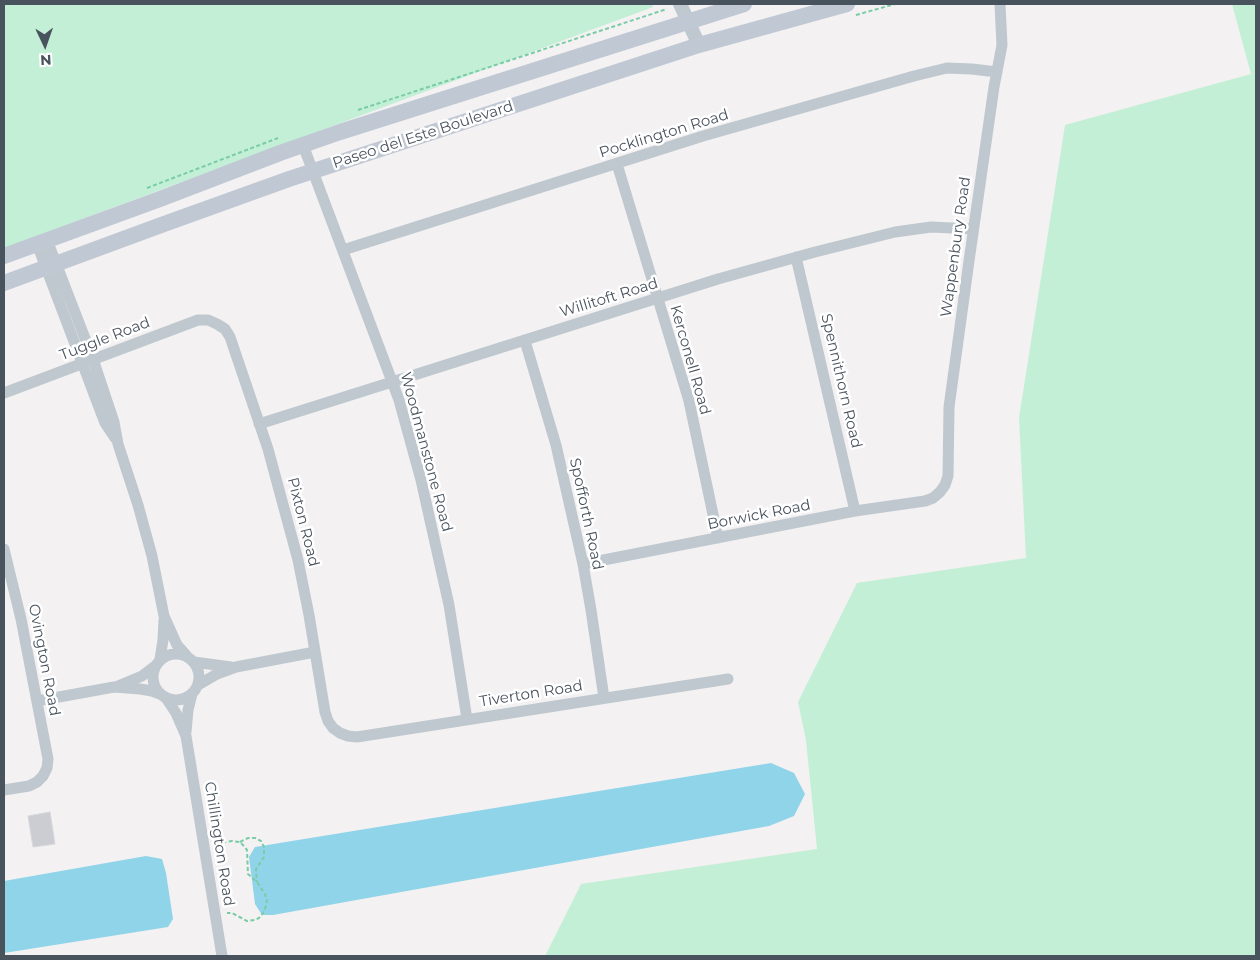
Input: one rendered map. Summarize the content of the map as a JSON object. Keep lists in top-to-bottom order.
{
  "streets": {
    "main road": ["Paseo del Este Boulevard"],
    "street": [
      "Pocklington Road",
      "Wappenbury Road",
      "Willitoft Road",
      "Tuggle Road",
      "Kerconell Road",
      "Spennithorn Road",
      "Woodmanstone Road",
      "Spofforth Road",
      "Borwick Road",
      "Pixton Road",
      "Ovington Road",
      "Tiverton Road",
      "Chillington Road"
    ]
  },
  "crossings": [
    ["Pocklington Road", "Wappenbury Road"],
    ["Pocklington Road", "Kerconell Road"],
    ["Pocklington Road", "Woodmanstone Road"],
    ["Paseo del Este Boulevard", "Woodmanstone Road"],
    ["Wappenbury Road", "Willitoft Road"],
    ["Wappenbury Road", "Borwick Road"],
    ["Willitoft Road", "Kerconell Road"],
    ["Willitoft Road", "Spennithorn Road"],
    ["Willitoft Road", "Woodmanstone Road"],
    ["Willitoft Road", "Spofforth Road"],
    ["Willitoft Road", "Pixton Road"],
    ["Tuggle Road", "Pixton Road"],
    ["Kerconell Road", "Borwick Road"],
    ["Spennithorn Road", "Borwick Road"],
    ["Woodmanstone Road", "Tiverton Road"],
    ["Spofforth Road", "Borwick Road"],
    ["Spofforth Road", "Tiverton Road"],
    ["Pixton Road", "Tiverton Road"]
  ],
  "north": "bottom"
}
